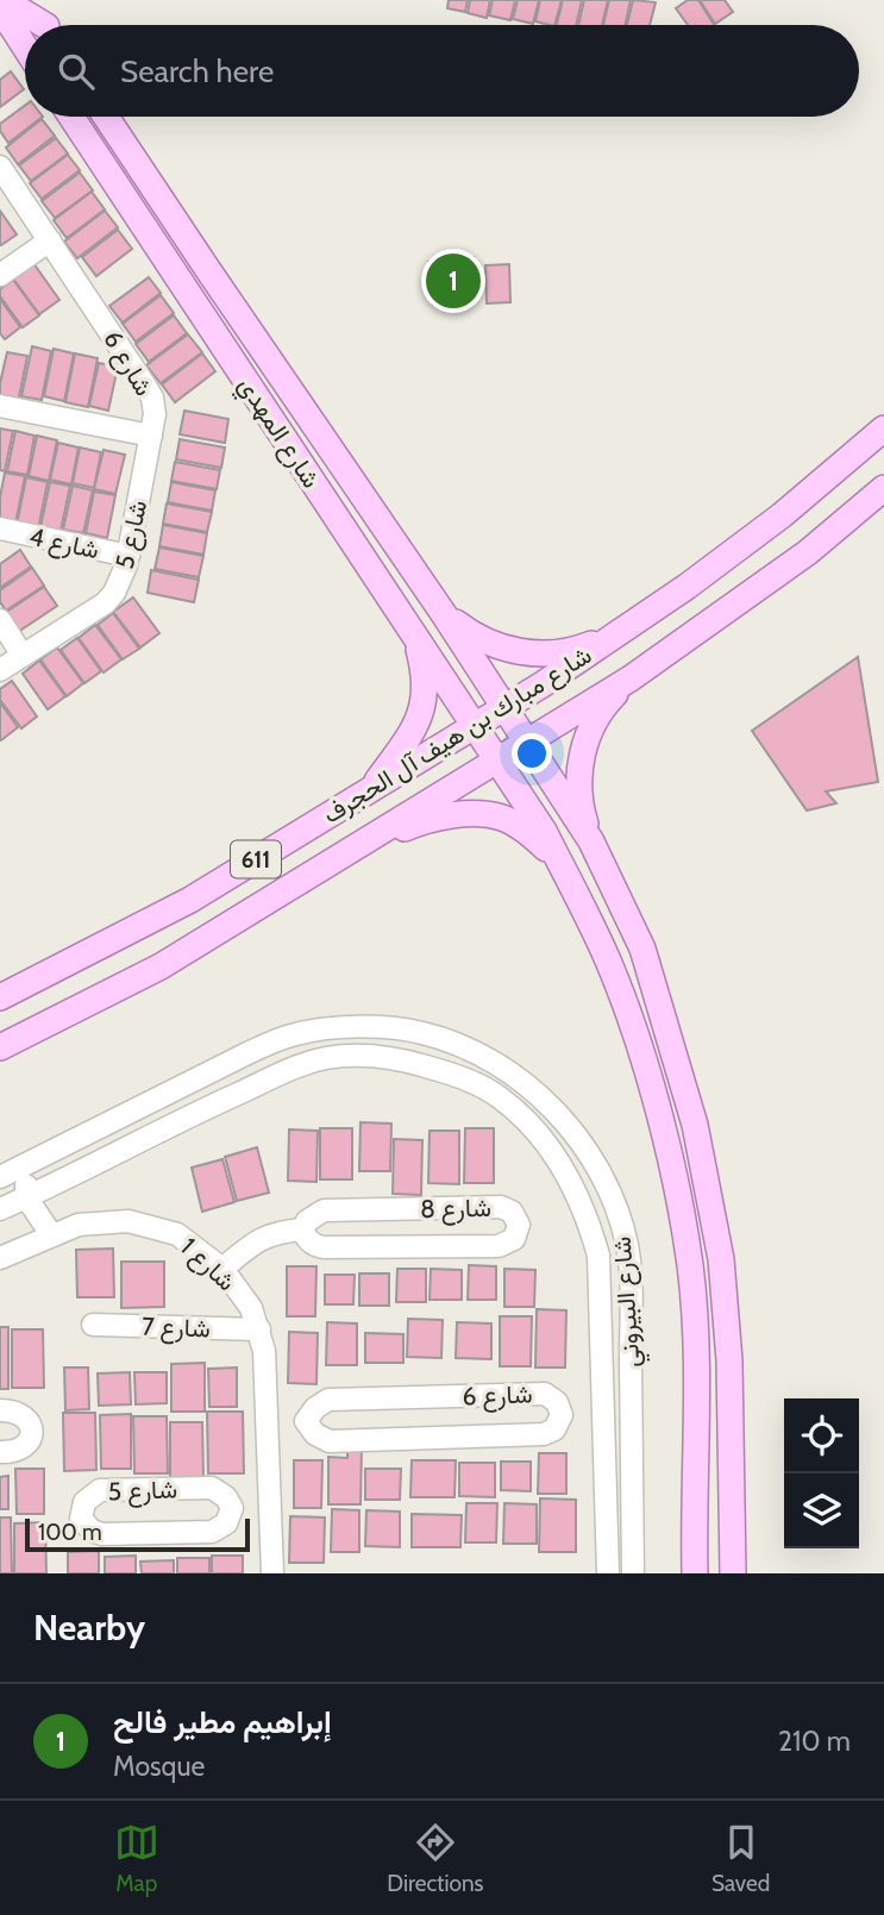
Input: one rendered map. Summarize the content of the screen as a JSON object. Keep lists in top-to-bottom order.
{
  "streets": {
    "main road": ["شارع المهدي", "شارع مبارك بن هيف آل الحجرف", "611"],
    "street": [
      "شارع 6",
      "شارع 5",
      "شارع 4",
      "شارع 8",
      "شارع 1",
      "شارع البيروني",
      "شارع 7"
    ]
  },
  "crossings": [
    ["شارع 6", "شارع 5"],
    ["شارع المهدي", "شارع مبارك بن هيف آل الحجرف"],
    ["شارع 5", "شارع 4"],
    ["شارع 5", "شارع 1"],
    ["شارع 8", "شارع 1"],
    ["شارع 1", "شارع 7"]
  ],
  "scale_bar": "100 m",
  "page": {
    "search": "Search here",
    "pins": "1",
    "scale": "100 m",
    "heading": "Nearby",
    "list": [
      {
        "mark": "1",
        "name": "إبراهيم مطير فالح",
        "note": "Mosque",
        "value": "210 m"
      }
    ],
    "nav": ["Map", "Directions", "Saved"]
  }
}
